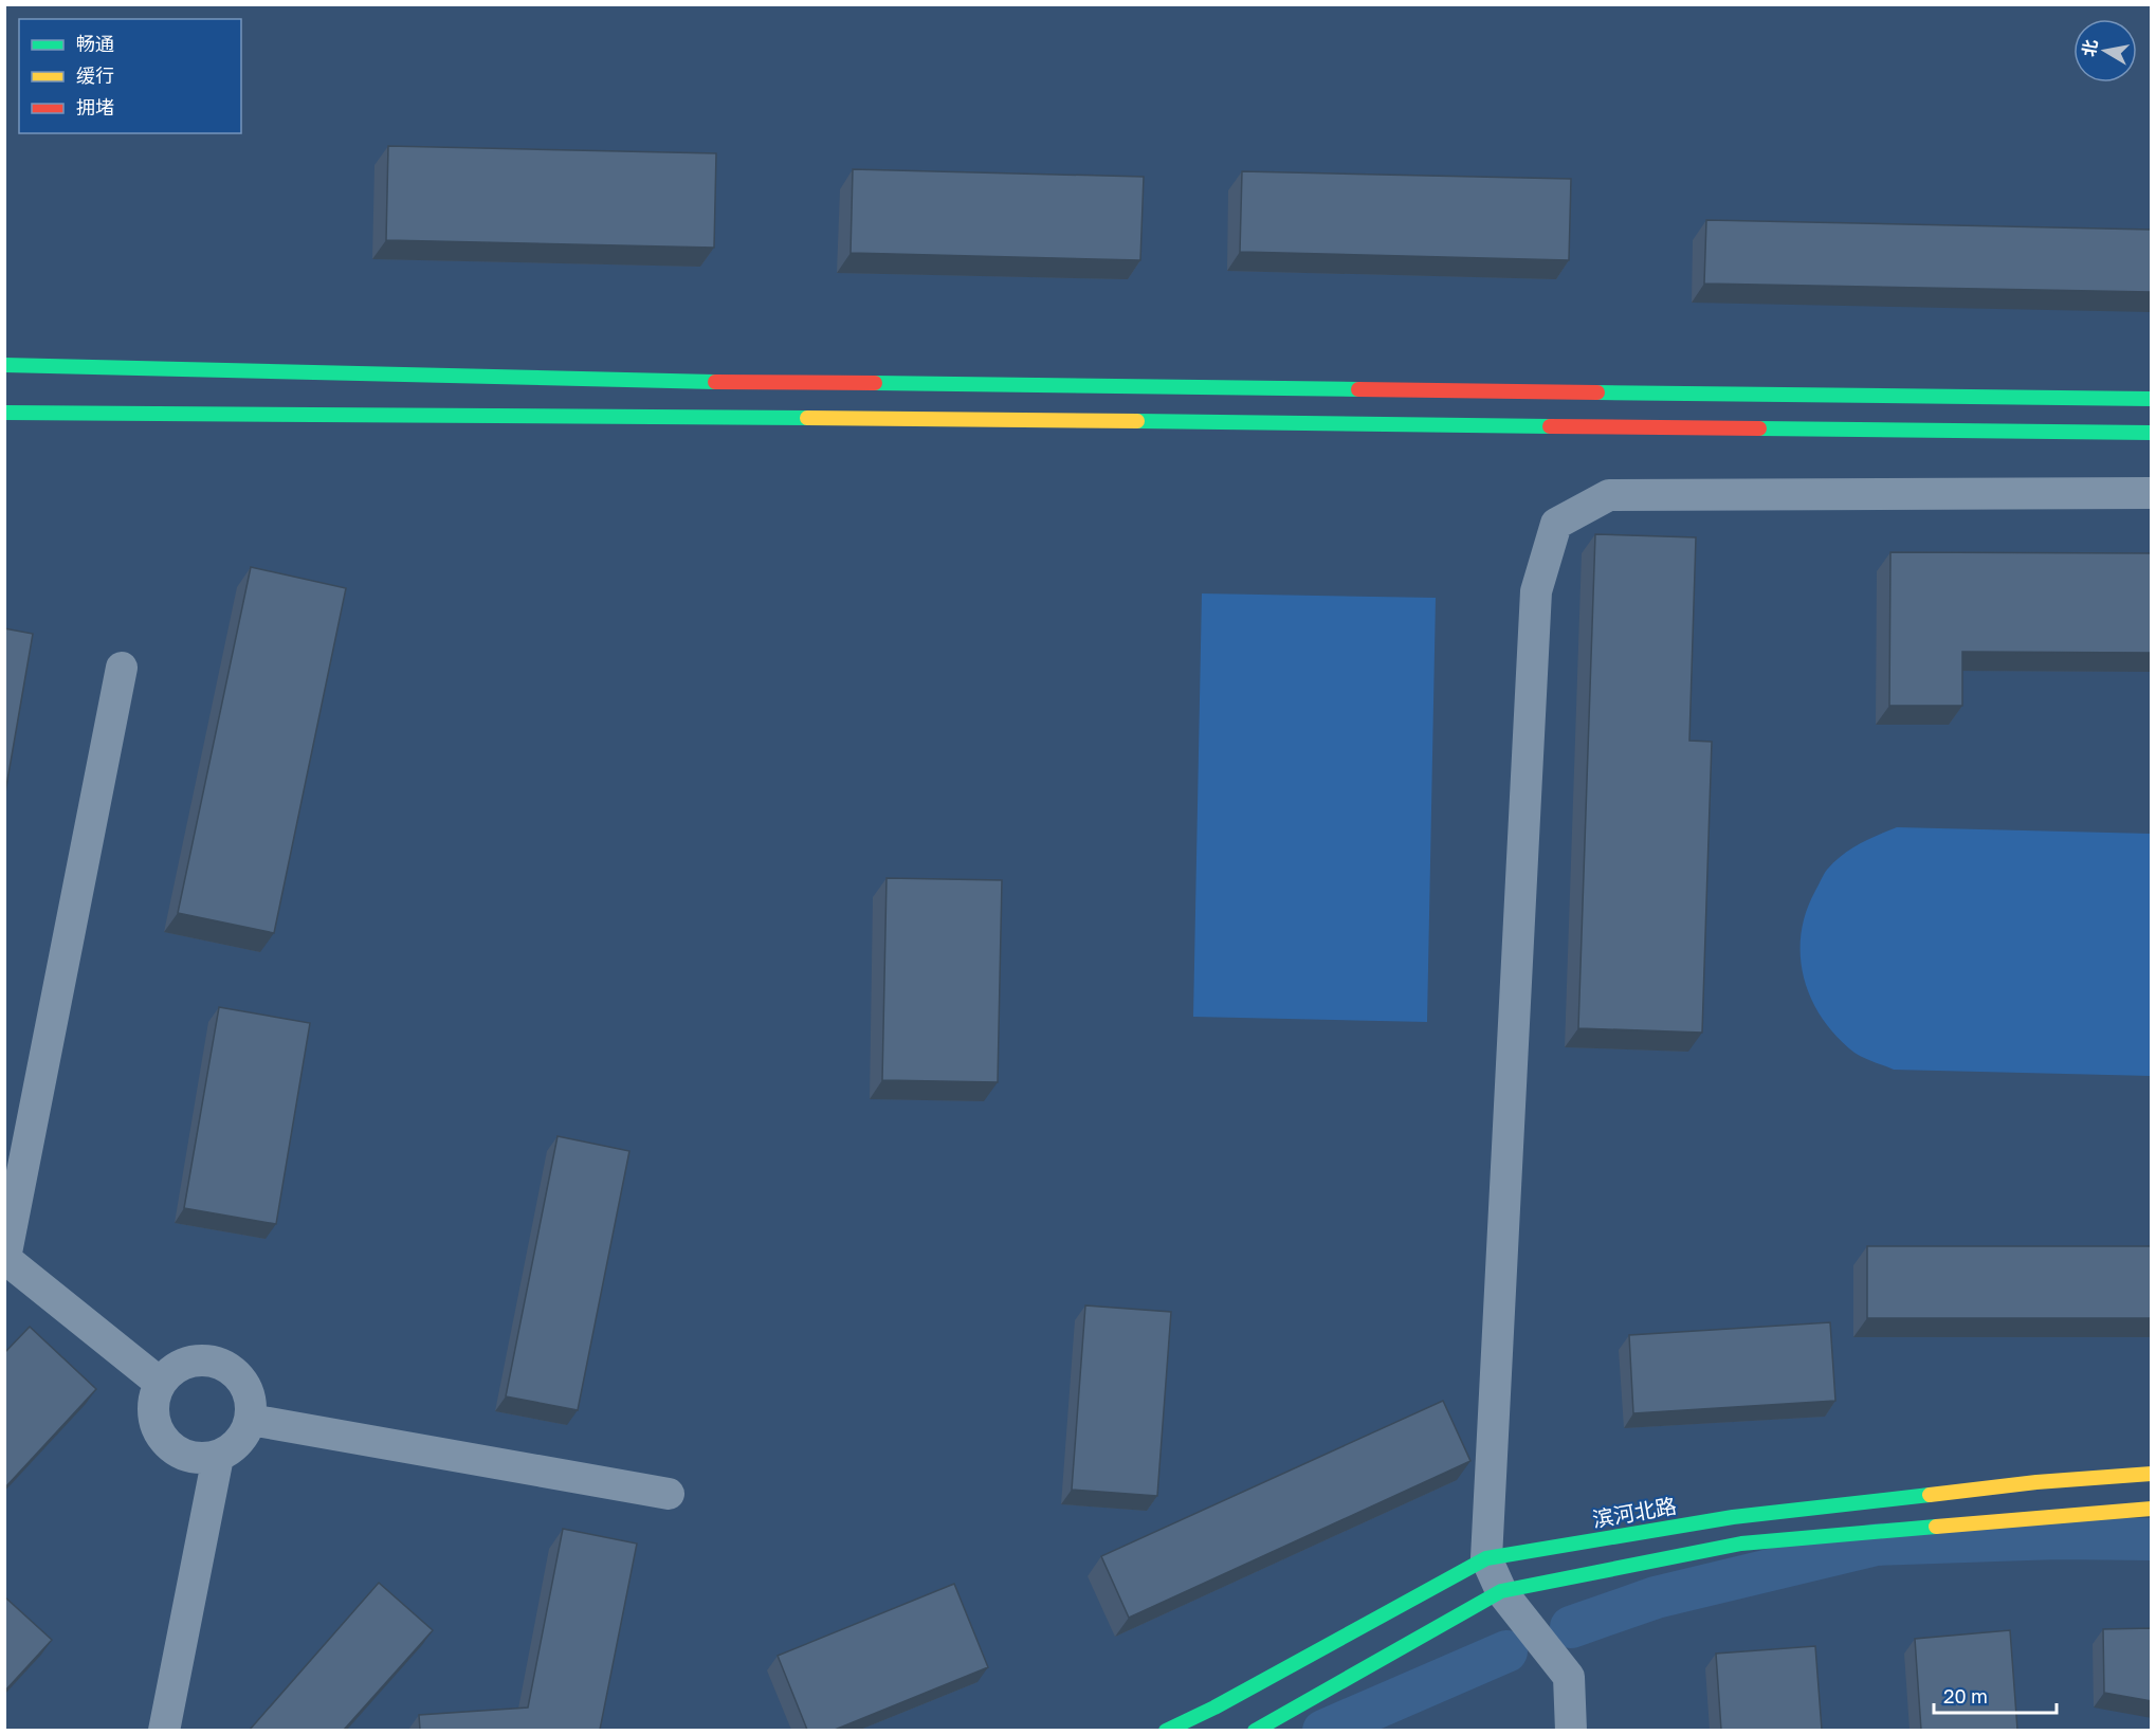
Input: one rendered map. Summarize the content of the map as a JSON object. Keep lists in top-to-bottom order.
{
  "streets": {
    "main road": ["滨河北路"]
  },
  "legend": ["畅通", "缓行", "拥堵"],
  "scale_bar": "20 m",
  "north": "left"
}
